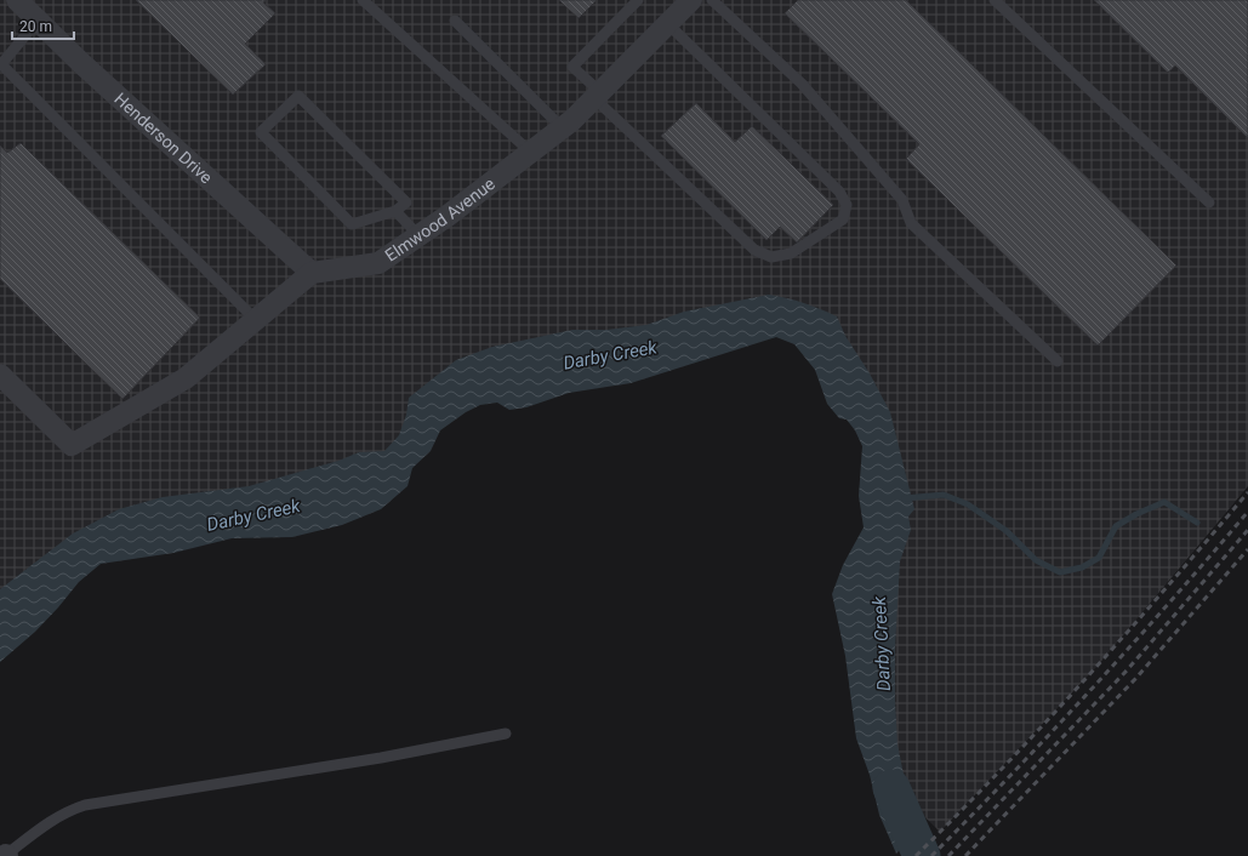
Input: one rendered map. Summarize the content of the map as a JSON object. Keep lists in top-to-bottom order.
{
  "streets": {
    "street": ["Henderson Drive", "Elmwood Avenue"]
  },
  "crossings": [
    ["Henderson Drive", "Elmwood Avenue"]
  ],
  "water": ["Darby Creek"],
  "scale_bar": "20 m"
}
